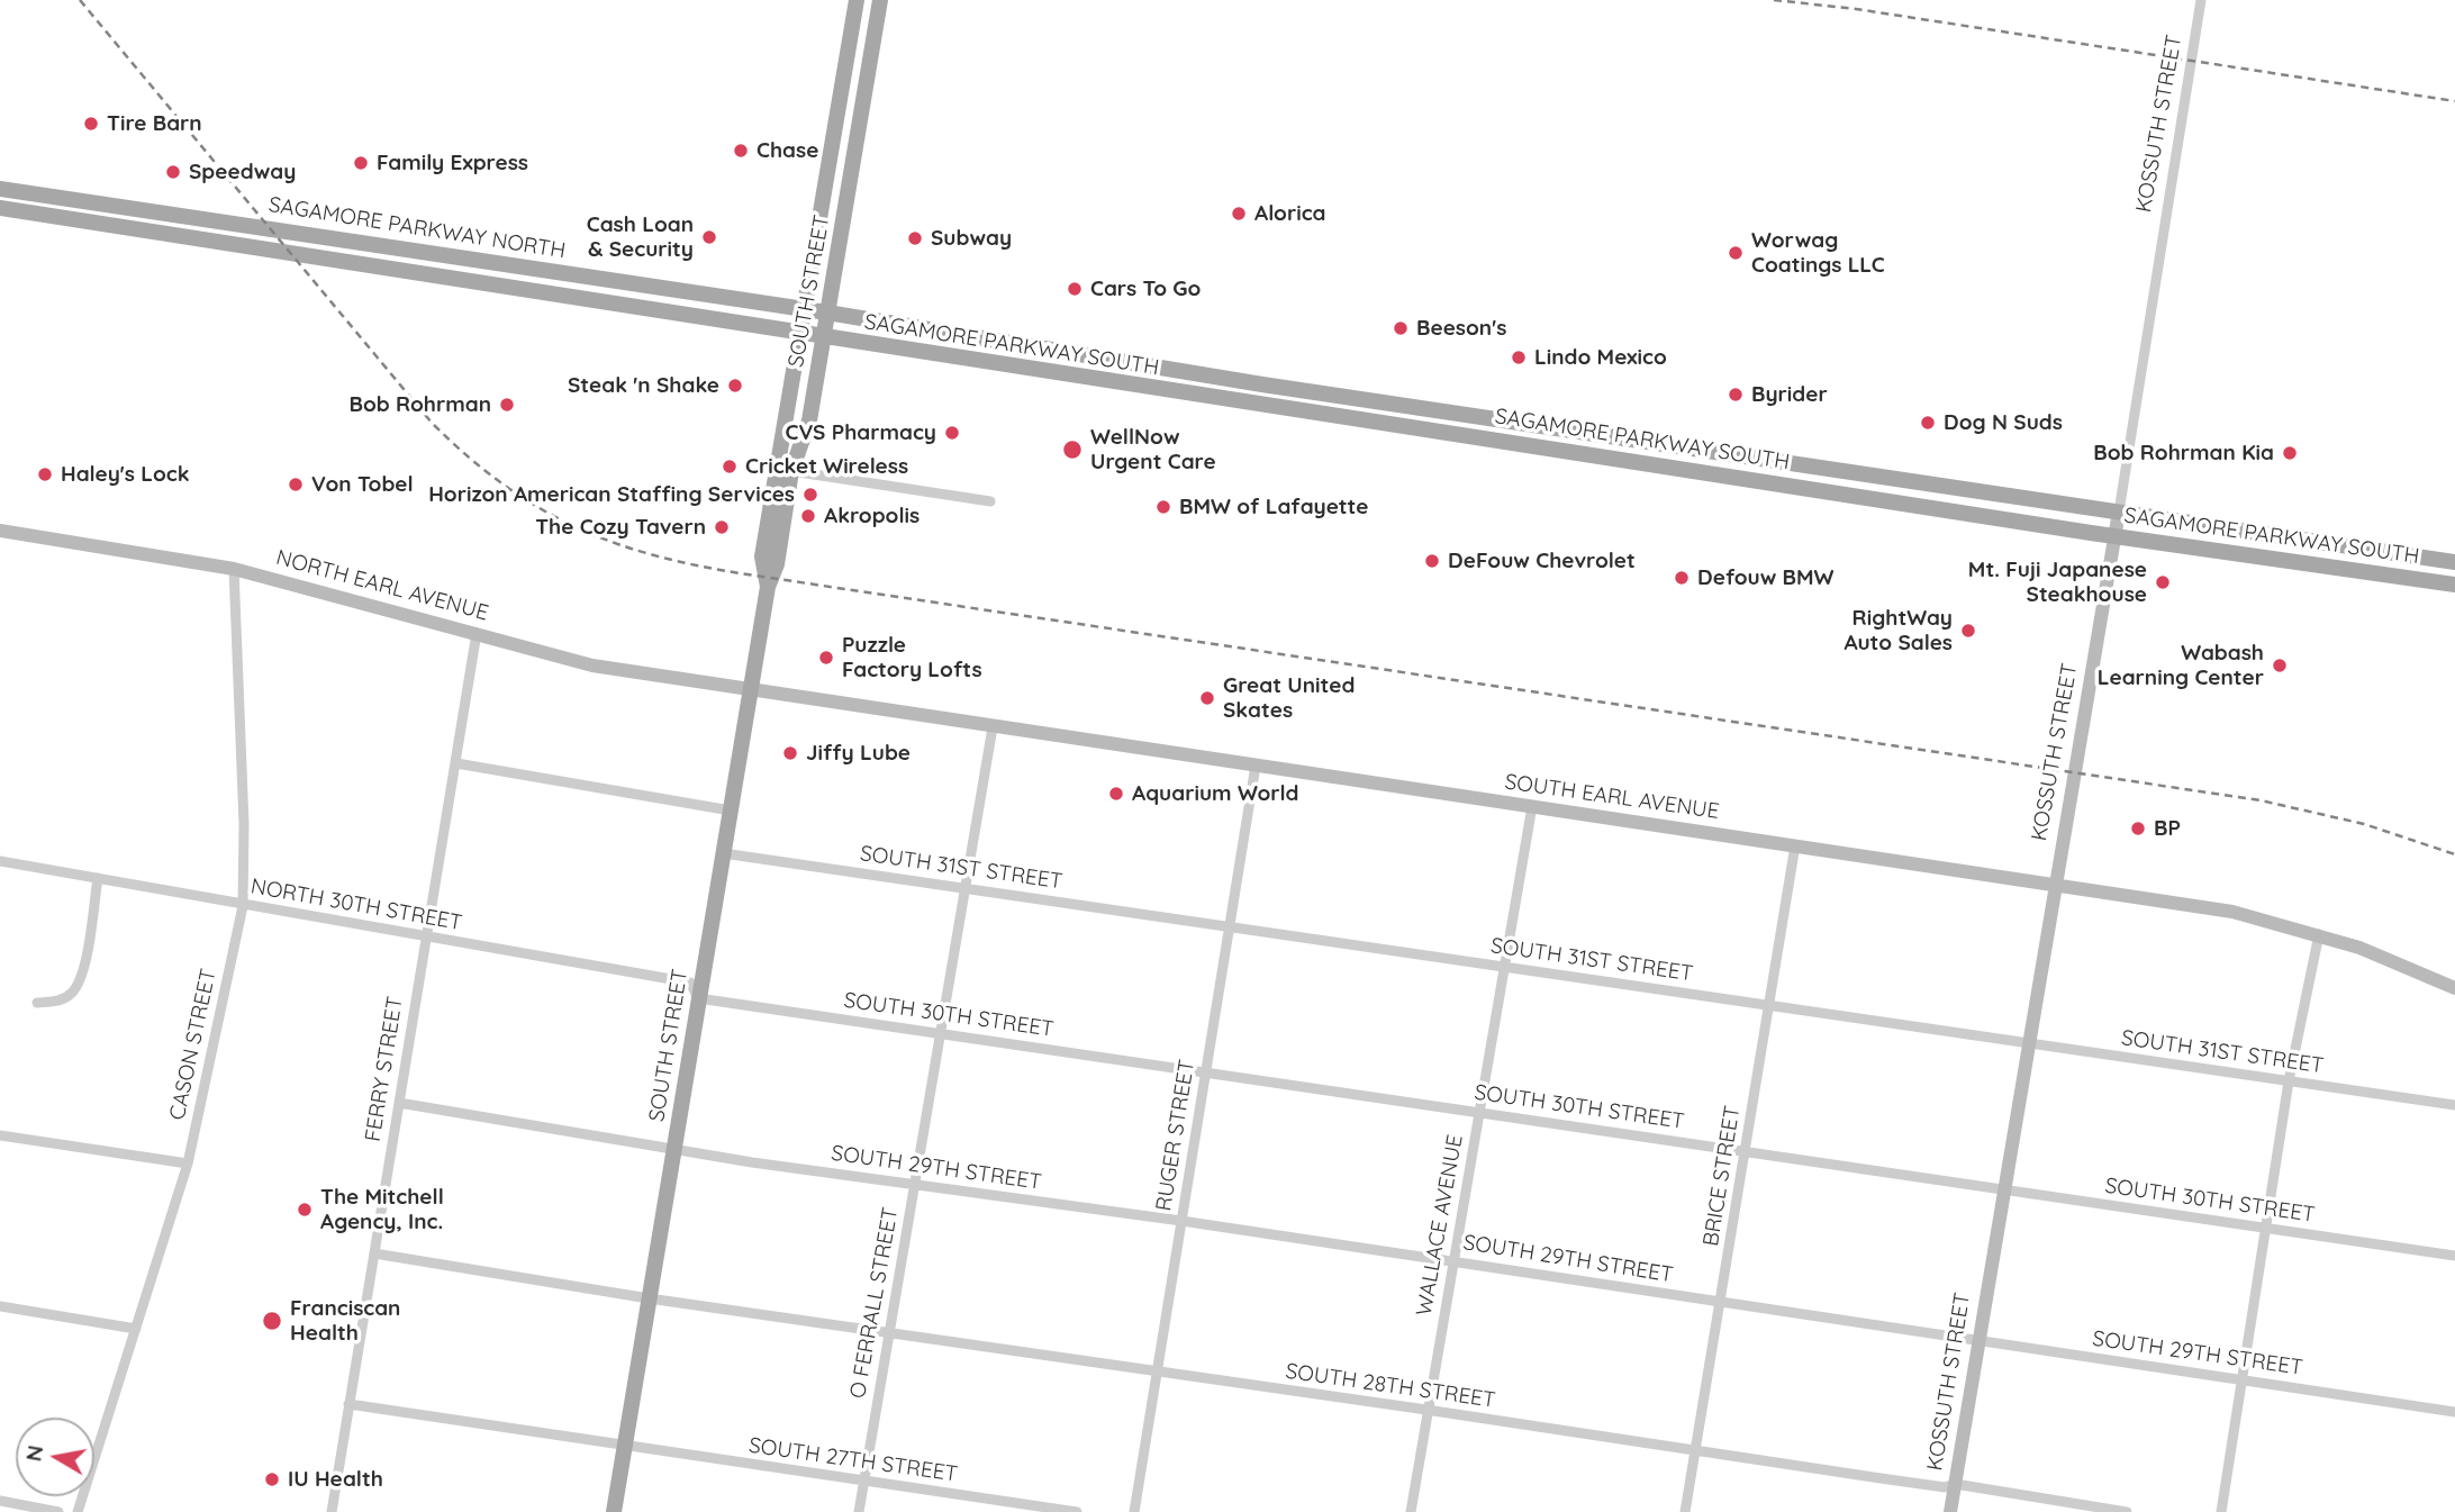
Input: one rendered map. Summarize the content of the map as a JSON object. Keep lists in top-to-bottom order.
{
  "streets": {
    "main road": ["SAGAMORE PARKWAY NORTH", "SOUTH STREET", "SAGAMORE PARKWAY SOUTH"],
    "street": [
      "KOSSUTH STREET",
      "NORTH EARL AVENUE",
      "SOUTH EARL AVENUE",
      "SOUTH 31ST STREET",
      "NORTH 30TH STREET",
      "SOUTH 30TH STREET",
      "CASON STREET",
      "FERRY STREET",
      "RUGER STREET",
      "SOUTH 29TH STREET",
      "BRICE STREET",
      "WALLACE AVENUE",
      "O FERRALL STREET",
      "SOUTH 28TH STREET",
      "SOUTH 27TH STREET"
    ]
  },
  "crossings": [
    ["KOSSUTH STREET", "SAGAMORE PARKWAY SOUTH"],
    ["KOSSUTH STREET", "SOUTH EARL AVENUE"],
    ["KOSSUTH STREET", "SOUTH 31ST STREET"],
    ["KOSSUTH STREET", "SOUTH 30TH STREET"],
    ["KOSSUTH STREET", "SOUTH 29TH STREET"],
    ["KOSSUTH STREET", "SOUTH 28TH STREET"],
    ["SAGAMORE PARKWAY NORTH", "SOUTH STREET"],
    ["SAGAMORE PARKWAY NORTH", "SAGAMORE PARKWAY SOUTH"],
    ["SOUTH STREET", "SAGAMORE PARKWAY SOUTH"],
    ["SOUTH STREET", "NORTH EARL AVENUE"],
    ["SOUTH STREET", "SOUTH EARL AVENUE"],
    ["SOUTH STREET", "SOUTH 31ST STREET"],
    ["SOUTH STREET", "NORTH 30TH STREET"],
    ["SOUTH STREET", "SOUTH 30TH STREET"],
    ["SOUTH STREET", "SOUTH 29TH STREET"],
    ["SOUTH STREET", "SOUTH 28TH STREET"],
    ["SOUTH STREET", "SOUTH 27TH STREET"],
    ["NORTH EARL AVENUE", "SOUTH EARL AVENUE"],
    ["NORTH EARL AVENUE", "CASON STREET"],
    ["NORTH EARL AVENUE", "FERRY STREET"],
    ["SOUTH EARL AVENUE", "RUGER STREET"],
    ["SOUTH EARL AVENUE", "BRICE STREET"],
    ["SOUTH EARL AVENUE", "WALLACE AVENUE"],
    ["SOUTH EARL AVENUE", "O FERRALL STREET"],
    ["SOUTH 31ST STREET", "RUGER STREET"],
    ["SOUTH 31ST STREET", "BRICE STREET"],
    ["SOUTH 31ST STREET", "WALLACE AVENUE"],
    ["SOUTH 31ST STREET", "O FERRALL STREET"],
    ["NORTH 30TH STREET", "SOUTH 30TH STREET"],
    ["NORTH 30TH STREET", "CASON STREET"],
    ["NORTH 30TH STREET", "FERRY STREET"],
    ["SOUTH 30TH STREET", "RUGER STREET"],
    ["SOUTH 30TH STREET", "BRICE STREET"],
    ["SOUTH 30TH STREET", "WALLACE AVENUE"],
    ["SOUTH 30TH STREET", "O FERRALL STREET"],
    ["FERRY STREET", "SOUTH 29TH STREET"],
    ["FERRY STREET", "SOUTH 28TH STREET"],
    ["FERRY STREET", "SOUTH 27TH STREET"],
    ["RUGER STREET", "SOUTH 29TH STREET"],
    ["RUGER STREET", "SOUTH 28TH STREET"],
    ["SOUTH 29TH STREET", "BRICE STREET"],
    ["SOUTH 29TH STREET", "WALLACE AVENUE"],
    ["SOUTH 29TH STREET", "O FERRALL STREET"],
    ["BRICE STREET", "SOUTH 28TH STREET"],
    ["WALLACE AVENUE", "SOUTH 28TH STREET"],
    ["O FERRALL STREET", "SOUTH 28TH STREET"],
    ["O FERRALL STREET", "SOUTH 27TH STREET"]
  ],
  "places": [
    "Tire Barn",
    "Chase",
    "Family Express",
    "Speedway",
    "Alorica",
    "Cash Loan & Security",
    "Subway",
    "Worwag Coatings LLC",
    "Cars To Go",
    "Beeson's",
    "Lindo Mexico",
    "Steak 'n Shake",
    "Byrider",
    "Bob Rohrman",
    "Dog N Suds",
    "CVS Pharmacy",
    "WellNow Urgent Care",
    "Bob Rohrman Kia",
    "Cricket Wireless",
    "Haley's Lock",
    "Von Tobel",
    "Horizon American Staffing Services",
    "BMW of Lafayette",
    "Akropolis",
    "The Cozy Tavern",
    "DeFouw Chevrolet",
    "Defouw BMW",
    "Mt. Fuji Japanese Steakhouse",
    "RightWay Auto Sales",
    "Puzzle Factory Lofts",
    "Wabash Learning Center",
    "Great United Skates",
    "Jiffy Lube",
    "Aquarium World",
    "BP",
    "The Mitchell Agency, Inc.",
    "Franciscan Health",
    "IU Health"
  ],
  "north": "left"
}
